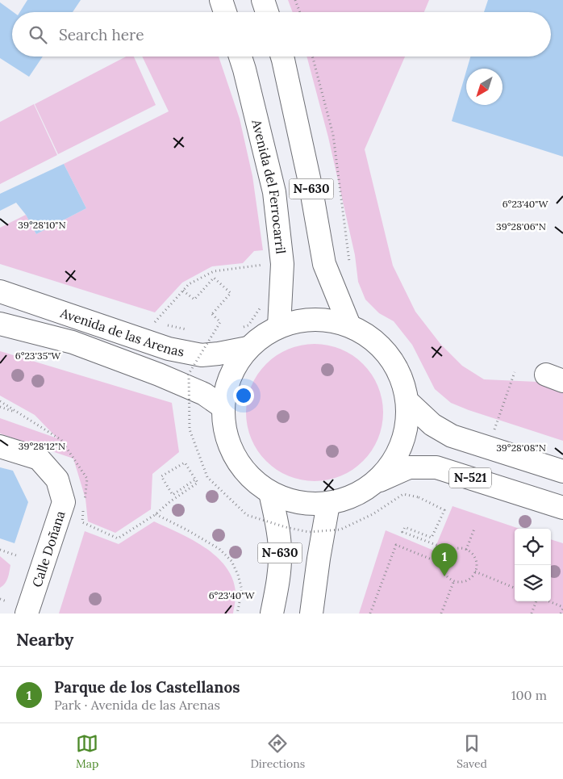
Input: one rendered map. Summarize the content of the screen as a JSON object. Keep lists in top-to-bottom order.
{
  "streets": {
    "main road": [
      "Avenida del Ferrocarril",
      "N-630",
      "Avenida de las Arenas",
      "N-521",
      "Calle Doñana"
    ]
  },
  "north": "bottom left",
  "page": {
    "search": "Search here",
    "pins": "1",
    "heading": "Nearby",
    "list": [
      {
        "mark": "1",
        "name": "Parque de los Castellanos",
        "note": "Park · Avenida de las Arenas",
        "value": "100 m"
      }
    ],
    "nav": ["Map", "Directions", "Saved"]
  },
  "coordinates": [
    "6°23'40\"W",
    "39°28'10\"N",
    "39°28'06\"N",
    "6°23'35\"W",
    "39°28'12\"N",
    "39°28'08\"N"
  ]
}
